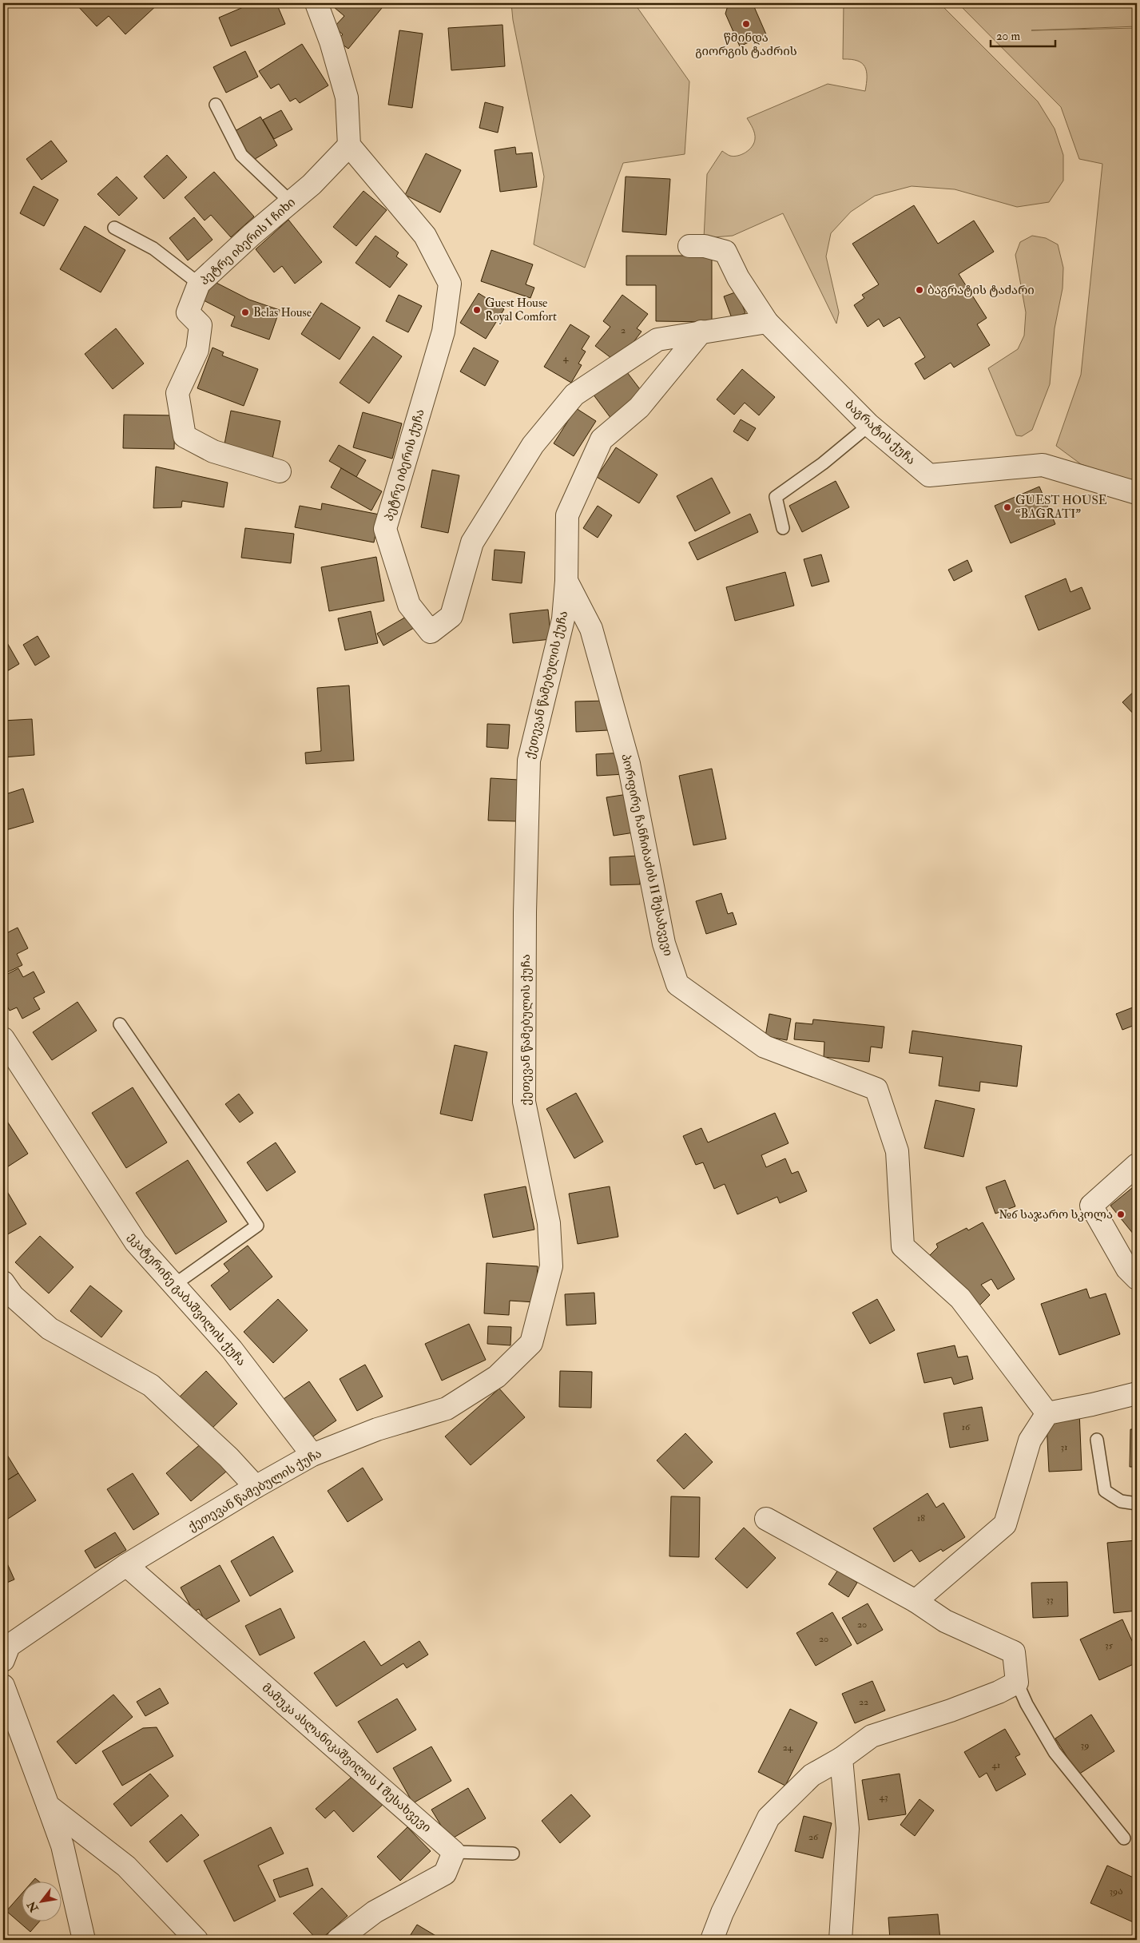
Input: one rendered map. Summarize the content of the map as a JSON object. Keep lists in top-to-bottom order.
{
  "streets": {
    "street": [
      "პეტრე იბერის I ჩიხი",
      "ბაგრატის ქუჩა",
      "პეტრე იბერის ქუჩა",
      "ქეთევან წამებულის ქუჩა",
      "პორფირე ჩანჩიბაძის II შესახვევი",
      "ეკატერინე გაბაშვილის ქუჩა",
      "მამუკა ასლანიკაშვილის I შესახვევი"
    ]
  },
  "crossings": [
    ["პეტრე იბერის I ჩიხი", "პეტრე იბერის ქუჩა"],
    ["ბაგრატის ქუჩა", "პეტრე იბერის ქუჩა"],
    ["პეტრე იბერის ქუჩა", "ქეთევან წამებულის ქუჩა"],
    ["ქეთევან წამებულის ქუჩა", "პორფირე ჩანჩიბაძის II შესახვევი"],
    ["ქეთევან წამებულის ქუჩა", "ეკატერინე გაბაშვილის ქუჩა"],
    ["ქეთევან წამებულის ქუჩა", "მამუკა ასლანიკაშვილის I შესახვევი"]
  ],
  "places": [
    "წმინდა გიორგის ტაძრის",
    "ბაგრატის ტაძარი",
    "Guest House Royal Comfort",
    "Belas House",
    "GUEST HOUSE “BAGRATI”",
    "№6 საჯარო სკოლა"
  ],
  "house_numbers": [
    "2",
    "4",
    "16",
    "31",
    "18",
    "33",
    "20",
    "20",
    "35",
    "22",
    "39",
    "24",
    "41",
    "43",
    "26",
    "39ა"
  ],
  "scale_bar": "20 m",
  "north": "bottom left"
}
